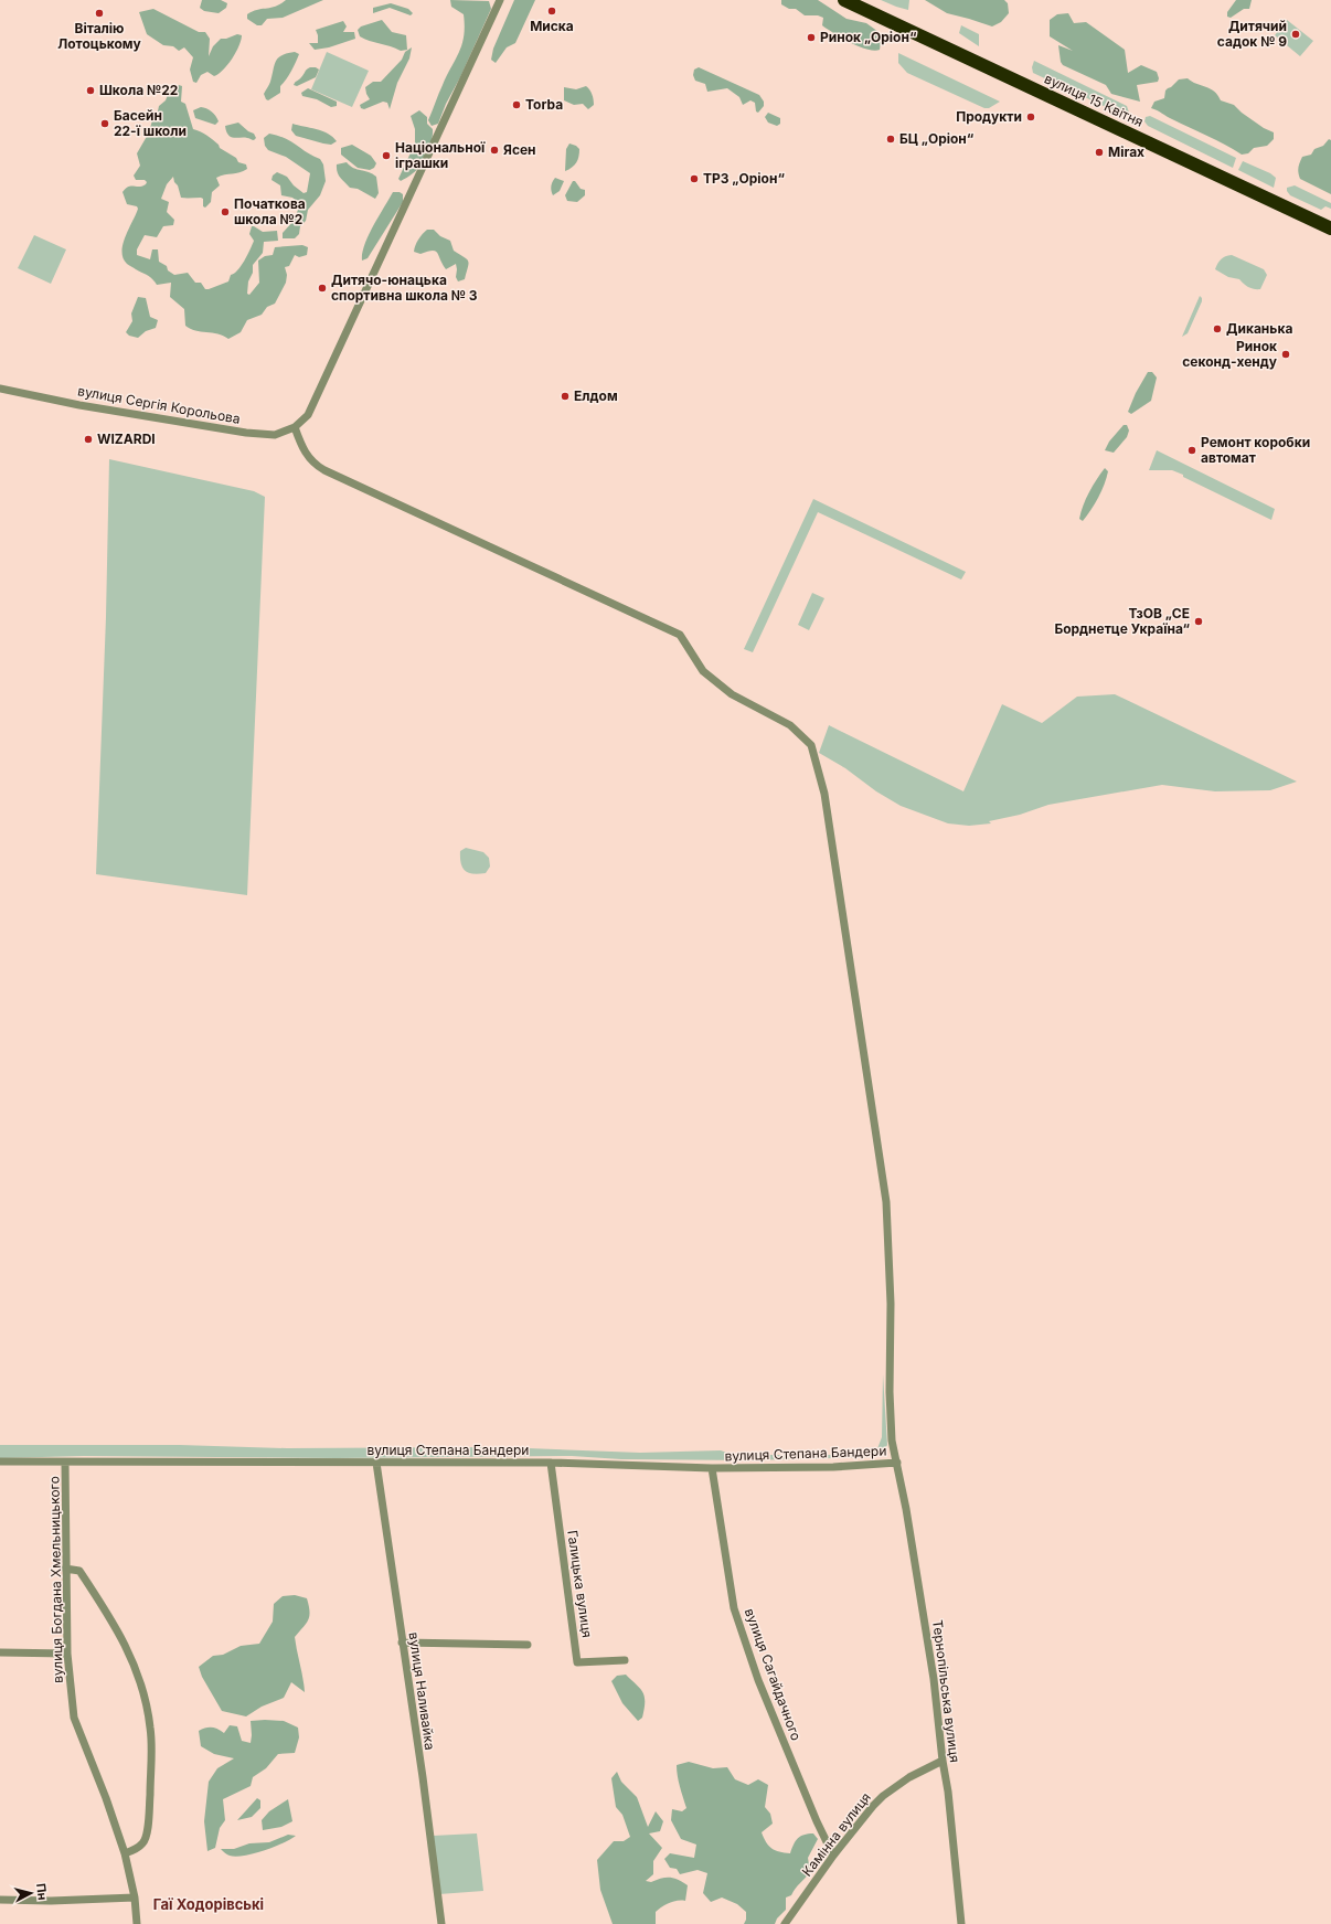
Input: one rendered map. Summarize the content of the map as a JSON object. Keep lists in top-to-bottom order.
{
  "streets": {
    "highway": ["вулиця 15 Квітня"],
    "street": [
      "вулиця Сергія Корольова",
      "вулиця Степана Бандери",
      "вулиця Богдана Хмельницького",
      "Галицька вулиця",
      "вулиця Сагайдачного",
      "вулиця Наливайка",
      "Тернопільська вулиця",
      "Камінна вулиця"
    ]
  },
  "crossings": [
    ["вулиця Сергія Корольова", "Тернопільська вулиця"],
    ["вулиця Степана Бандери", "вулиця Богдана Хмельницького"],
    ["вулиця Степана Бандери", "Галицька вулиця"],
    ["вулиця Степана Бандери", "вулиця Сагайдачного"],
    ["вулиця Степана Бандери", "вулиця Наливайка"],
    ["вулиця Степана Бандери", "Тернопільська вулиця"],
    ["вулиця Сагайдачного", "Камінна вулиця"],
    ["Тернопільська вулиця", "Камінна вулиця"]
  ],
  "districts": ["Гаї Ходорівські"],
  "places": [
    "Миска",
    "Віталію Лотоцькому",
    "Дитячий садок № 9",
    "Ринок „Оріон“",
    "Школа №22",
    "Torba",
    "Продукти",
    "Басейн 22-ї школи",
    "БЦ „Оріон“",
    "Ясен",
    "Mirax",
    "Національної іграшки",
    "ТРЗ „Оріон“",
    "Початкова школа №2",
    "Дитячо-юнацька спортивна школа № 3",
    "Диканька",
    "Ринок секонд-хенду",
    "Елдом",
    "WIZARDI",
    "Ремонт коробки автомат",
    "ТзОВ „СЕ Борднетце Україна“"
  ],
  "north": "right"
}
